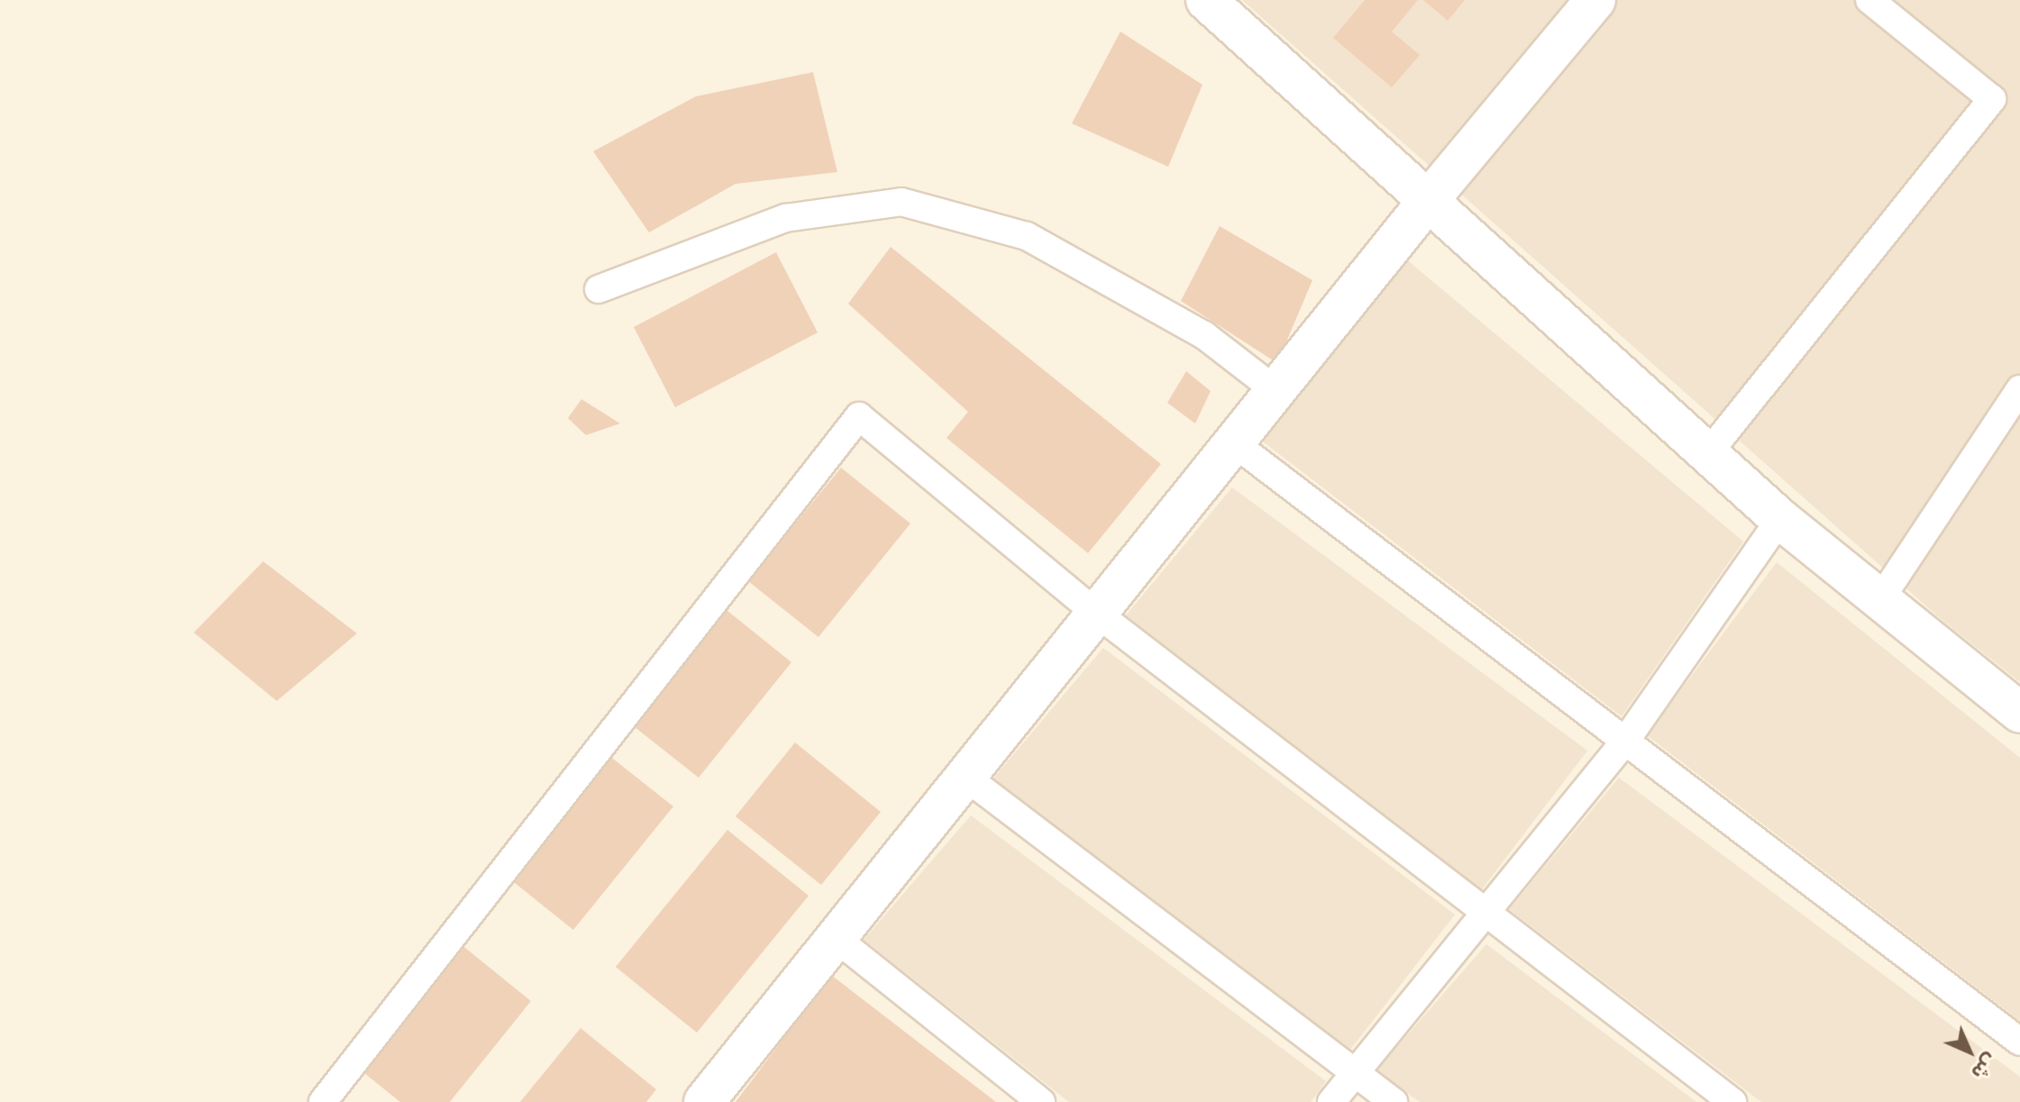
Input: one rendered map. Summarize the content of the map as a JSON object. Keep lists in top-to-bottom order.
{
  "north": "bottom right"
}
